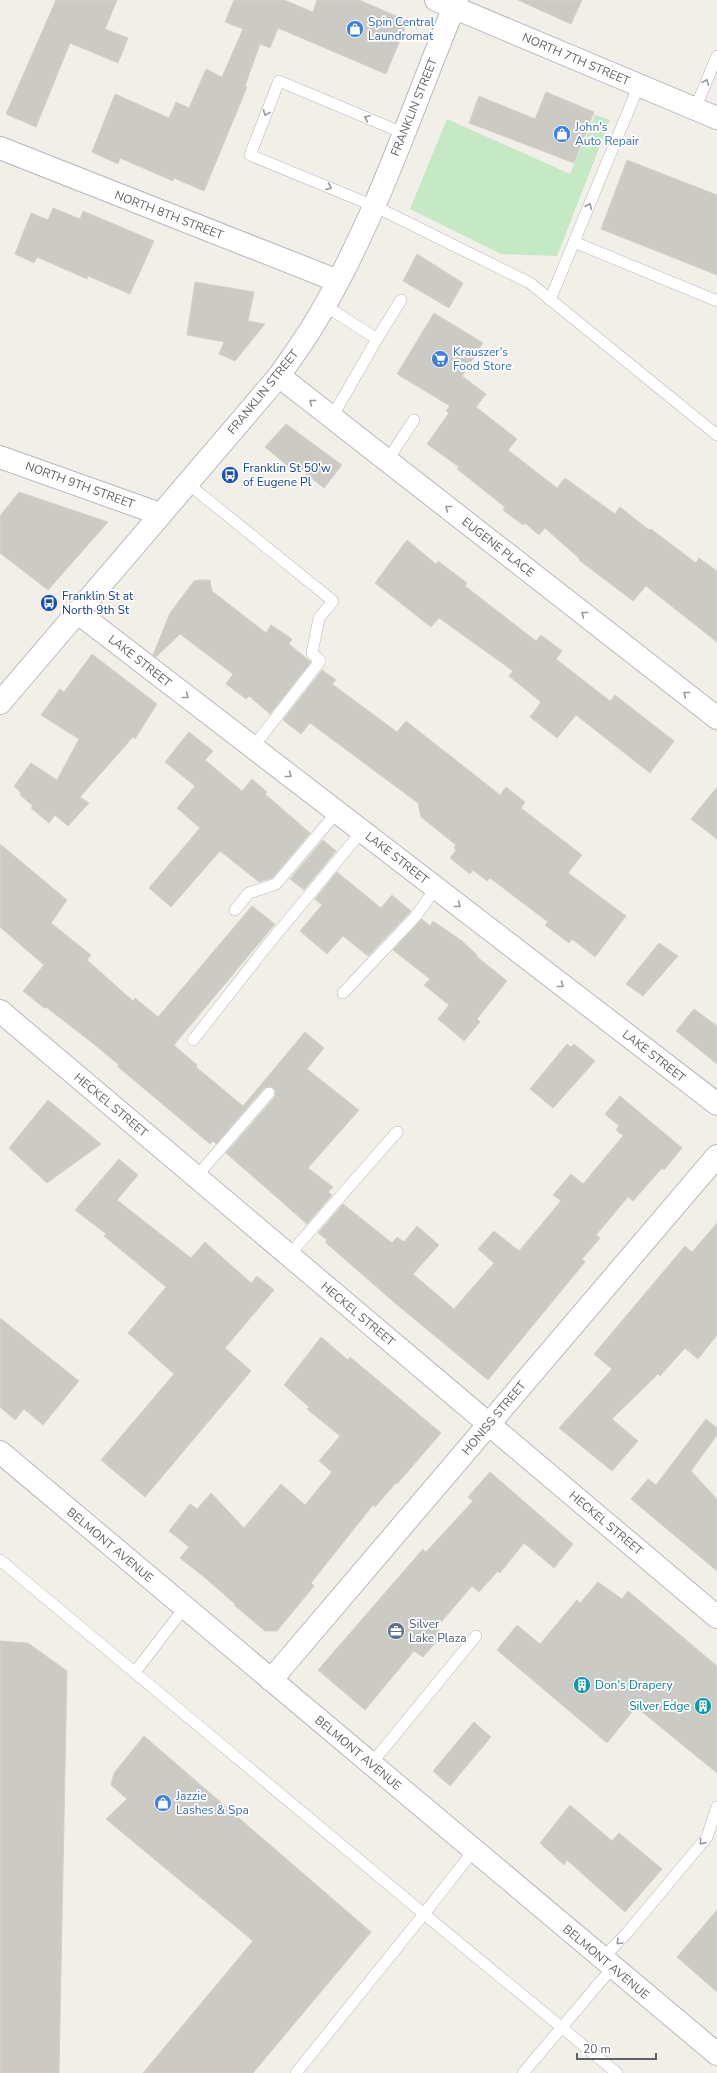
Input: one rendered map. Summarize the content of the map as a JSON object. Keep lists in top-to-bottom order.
{
  "streets": {
    "street": [
      "NORTH 7TH STREET",
      "FRANKLIN STREET",
      "NORTH 8TH STREET",
      "NORTH 9TH STREET",
      "EUGENE PLACE",
      "LAKE STREET",
      "HECKEL STREET",
      "HONISS STREET",
      "BELMONT AVENUE"
    ]
  },
  "crossings": [
    ["NORTH 7TH STREET", "FRANKLIN STREET"],
    ["FRANKLIN STREET", "NORTH 8TH STREET"],
    ["FRANKLIN STREET", "NORTH 9TH STREET"],
    ["FRANKLIN STREET", "EUGENE PLACE"],
    ["FRANKLIN STREET", "LAKE STREET"],
    ["HECKEL STREET", "HONISS STREET"],
    ["HONISS STREET", "BELMONT AVENUE"]
  ],
  "one_way": ["EUGENE PLACE", "LAKE STREET"],
  "places": {
    "shop": ["Spin Central Laundromat", "John's Auto Repair", "Jazzie Lashes & Spa"],
    "supermarket": ["Krauszer's Food Store"],
    "bus stop": ["Franklin St 50'w of Eugene Pl", "Franklin St at North 9th St"],
    "office": ["Silver Lake Plaza"],
    "building": ["Don's Drapery", "Silver Edge"]
  },
  "scale_bar": "20 m"
}
